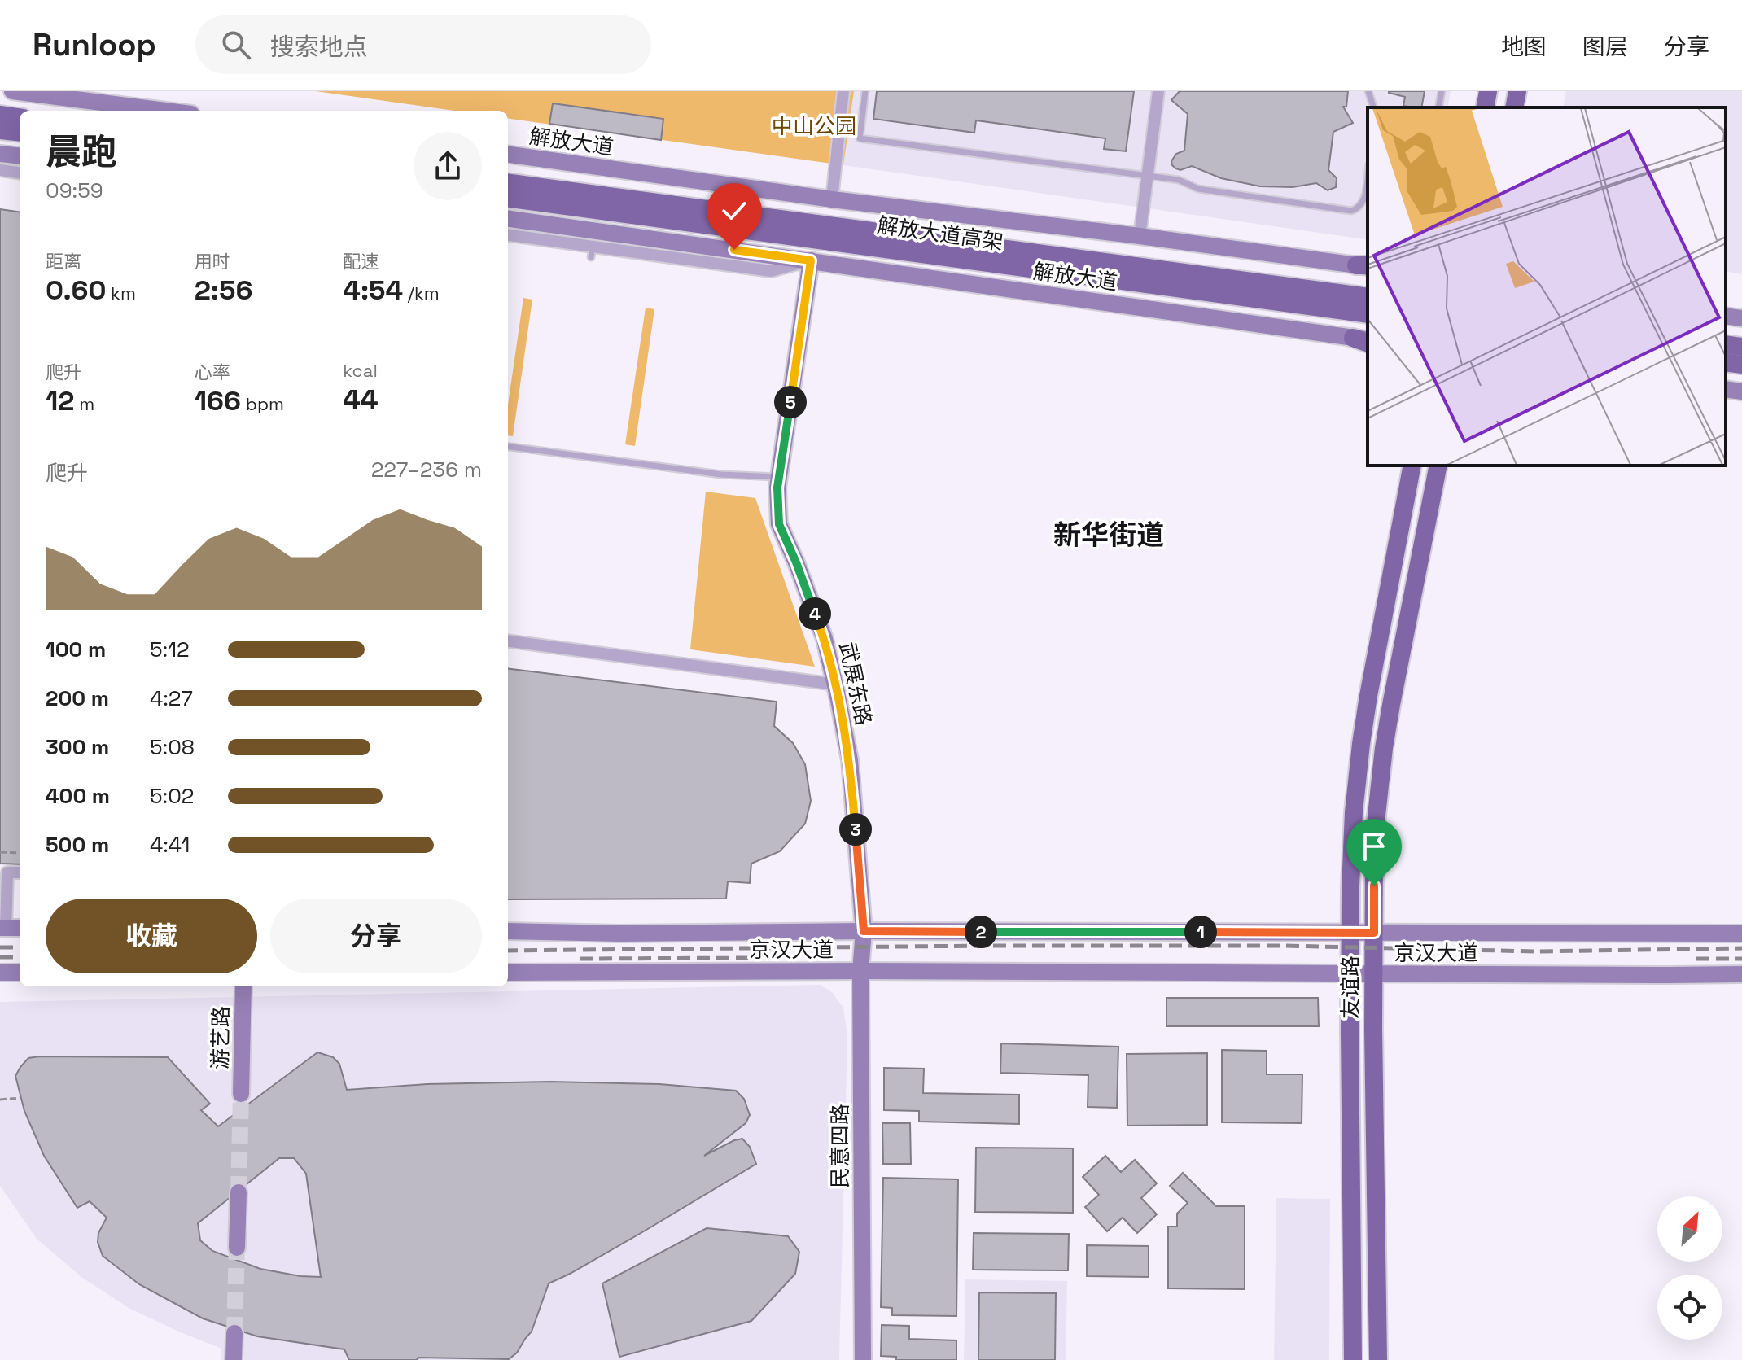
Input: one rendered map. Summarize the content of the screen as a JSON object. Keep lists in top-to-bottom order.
{
  "streets": {
    "main road": [
      "解放大道",
      "解放大道高架",
      "武展东路",
      "京汉大道",
      "友谊路",
      "游艺路",
      "民意四路"
    ]
  },
  "crossings": [
    ["解放大道", "武展东路"],
    ["武展东路", "京汉大道"],
    ["武展东路", "民意四路"],
    ["京汉大道", "友谊路"],
    ["京汉大道", "民意四路"]
  ],
  "districts": ["新华街道"],
  "parks": ["中山公园"],
  "north": "top right",
  "page": {
    "header": "Runloop",
    "search": "搜索地点",
    "nav": ["地图", "图层", "分享"],
    "heading": ["晨跑", "09:59"],
    "stats": [
      ["距离", "0.60 km"],
      ["用时", "2:56"],
      ["配速", "4:54 /km"],
      ["爬升", "12 m"],
      ["心率", "166 bpm"],
      ["kcal", "44"]
    ],
    "pins": [
      "5",
      "4",
      "3",
      "1",
      "2"
    ],
    "chart": ["爬升", "227–236 m"],
    "list": [
      {
        "name": "100 m",
        "note": "5:12"
      },
      {
        "name": "200 m",
        "note": "4:27"
      },
      {
        "name": "300 m",
        "note": "5:08"
      },
      {
        "name": "400 m",
        "note": "5:02"
      },
      {
        "name": "500 m",
        "note": "4:41"
      }
    ],
    "buttons": ["收藏", "分享"]
  }
}
